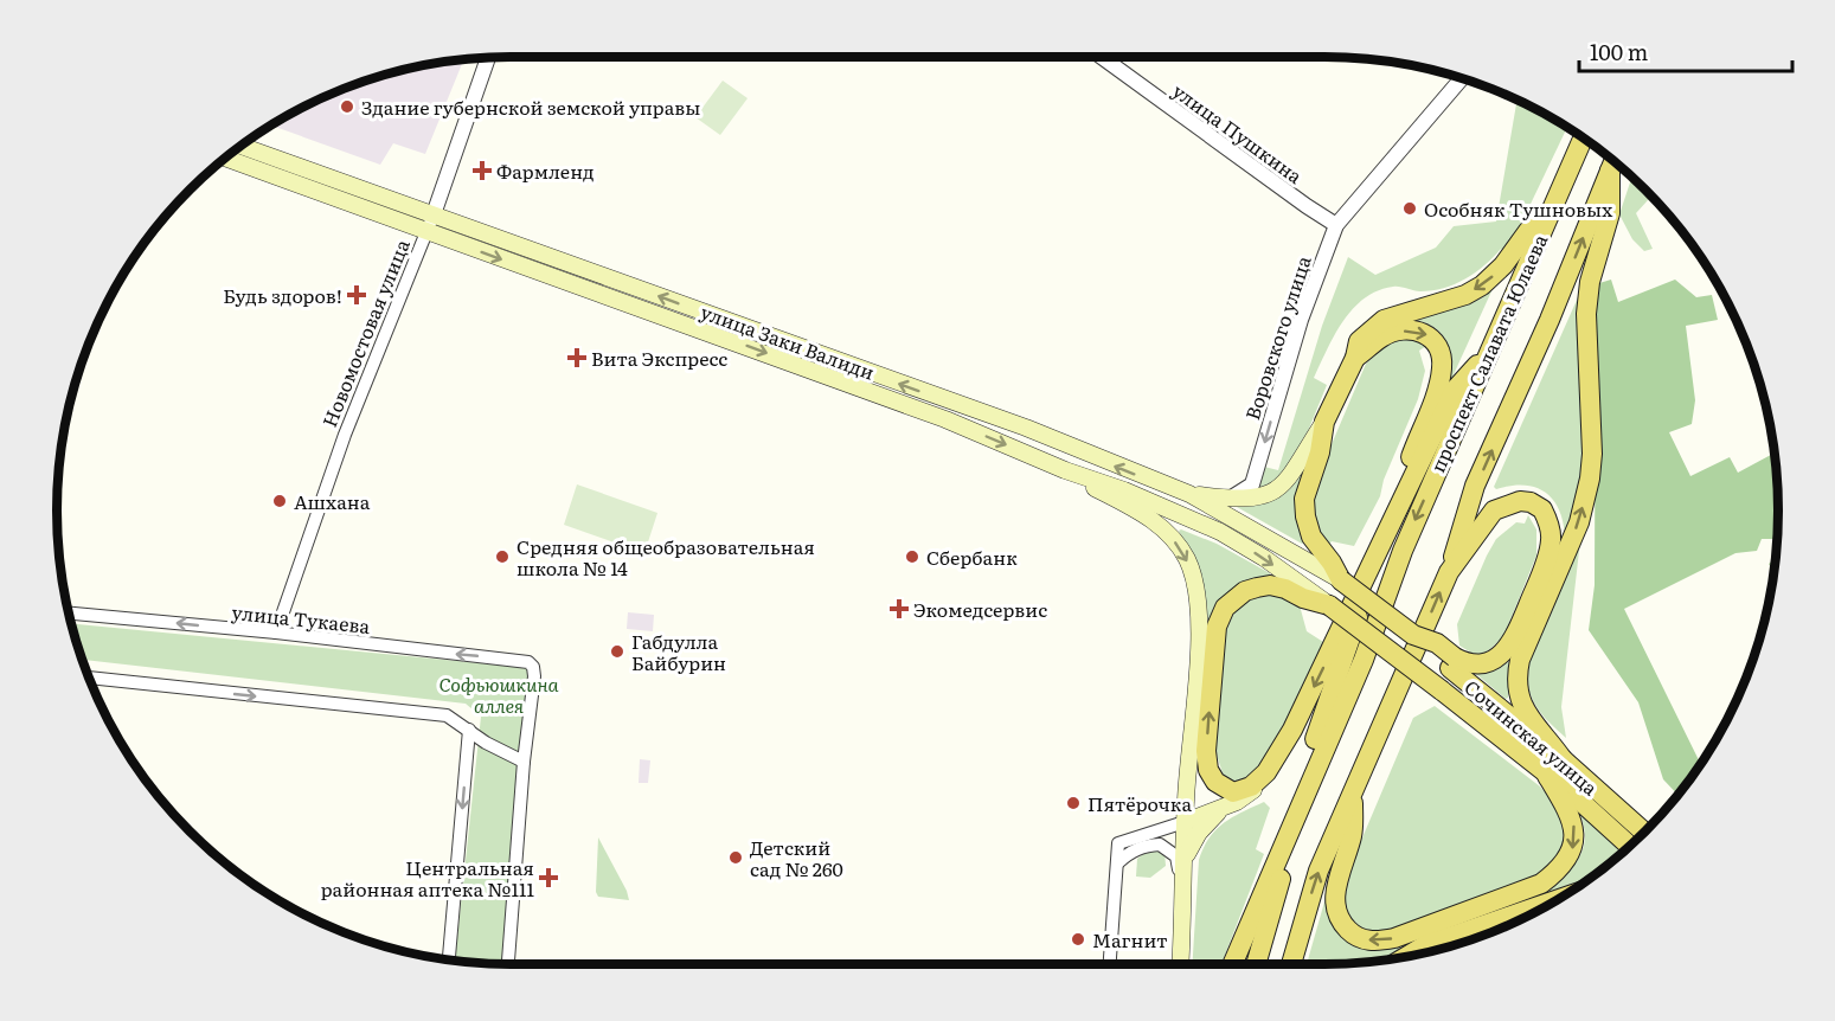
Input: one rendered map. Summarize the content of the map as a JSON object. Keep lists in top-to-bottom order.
{
  "streets": {
    "main road": ["улица Заки Валиди", "проспект Салавата Юлаева", "Сочинская улица"],
    "street": [
      "улица Пушкина",
      "Новомостовая улица",
      "Воровского улица",
      "улица Тукаева"
    ]
  },
  "crossings": [
    ["улица Пушкина", "Воровского улица"],
    ["Новомостовая улица", "улица Заки Валиди"],
    ["Новомостовая улица", "улица Тукаева"],
    ["улица Заки Валиди", "Сочинская улица"]
  ],
  "one_way": ["Воровского улица"],
  "parks": ["Софьюшкина аллея"],
  "places": {
    "other": [
      "Здание губернской земской управы",
      "Особняк Тушновых",
      "Ашхана",
      "Средняя общеобразовательная школа № 14",
      "Сбербанк",
      "Габдулла Байбурин",
      "Пятёрочка",
      "Детский сад № 260",
      "Магнит"
    ],
    "health": [
      "Фармленд",
      "Будь здоров!",
      "Вита Экспресс",
      "Экомедсервис",
      "Центральная районная аптека №111"
    ]
  },
  "scale_bar": "100 m"
}
